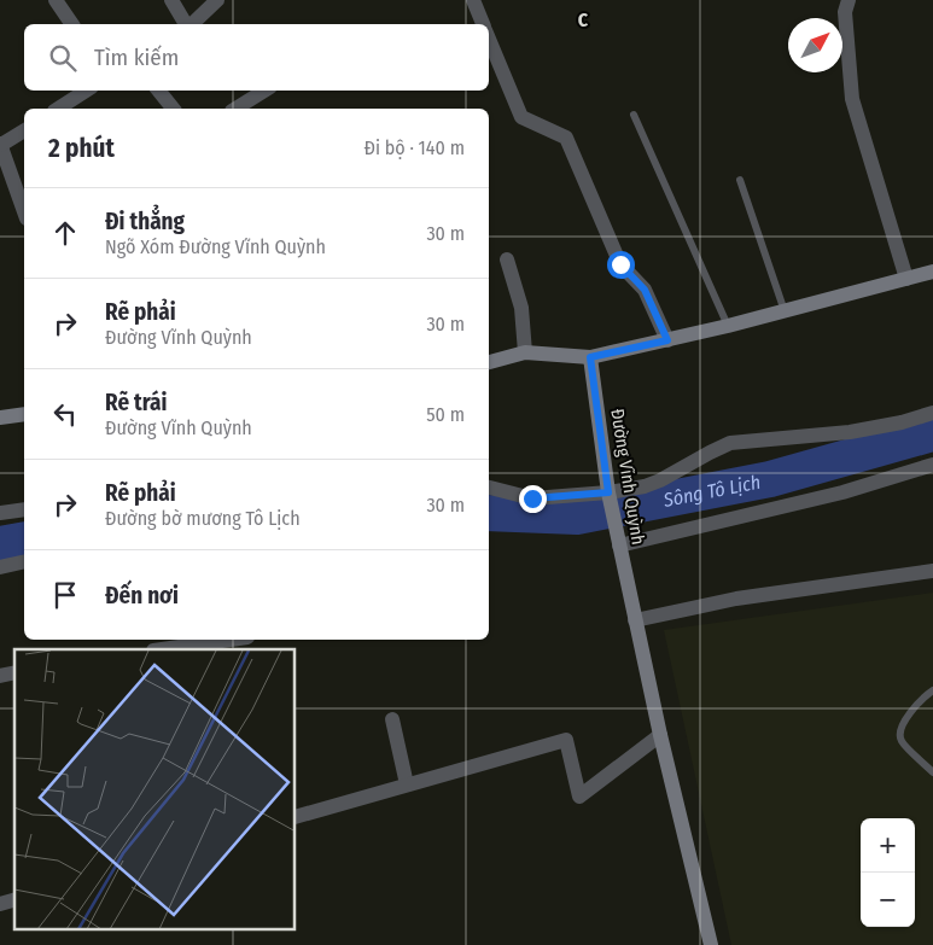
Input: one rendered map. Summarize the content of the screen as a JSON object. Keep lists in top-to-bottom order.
{
  "streets": {
    "street": ["Đường Vĩnh Quỳnh"]
  },
  "water": ["Sông Tô Lịch"],
  "north": "top right",
  "page": {
    "search": "Tìm kiếm",
    "heading": ["2 phút", "Đi bộ · 140 m"],
    "list": [
      ["Đi thẳng", "Ngõ Xóm Đường Vĩnh Quỳnh", "30 m"],
      ["Rẽ phải", "Đường Vĩnh Quỳnh", "30 m"],
      ["Rẽ trái", "Đường Vĩnh Quỳnh", "50 m"],
      ["Rẽ phải", "Đường bờ mương Tô Lịch", "30 m"],
      "Đến nơi"
    ],
    "map_buttons": ["+", "−"]
  },
  "grid": {
    "columns": ["C"]
  }
}
